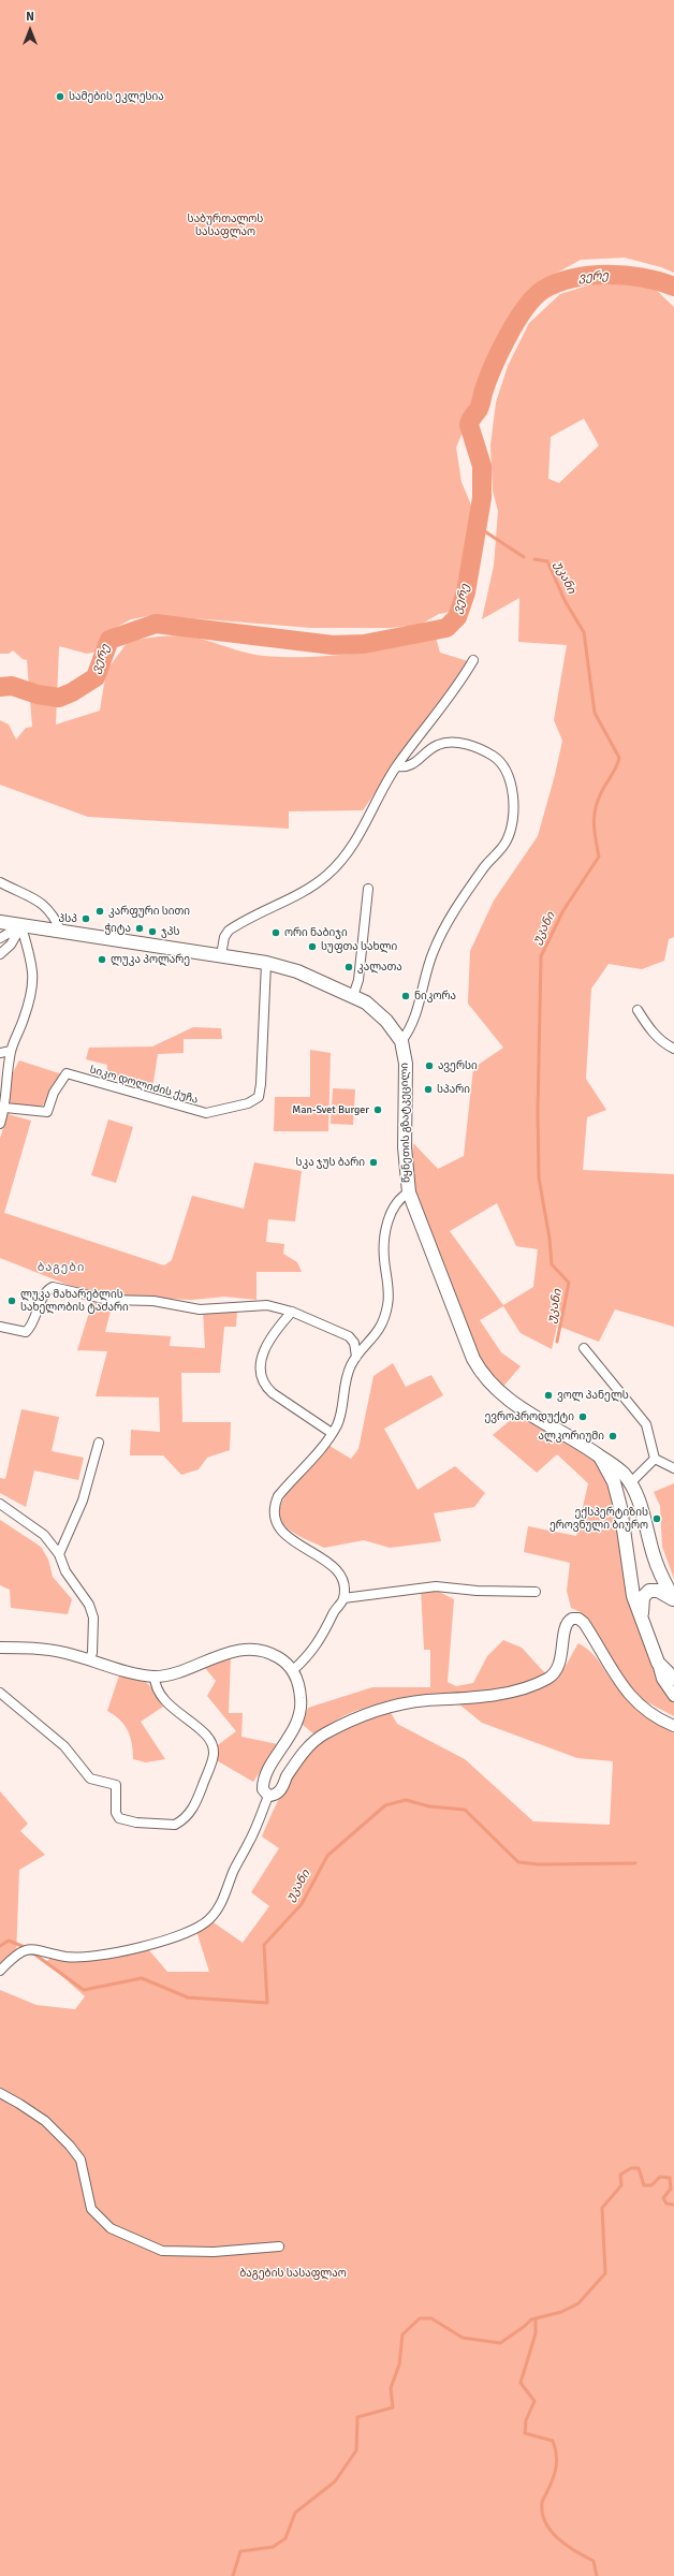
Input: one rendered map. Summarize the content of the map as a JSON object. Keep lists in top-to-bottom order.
{
  "streets": {
    "main road": ["წყნეთის გზატკეცილი"],
    "street": ["სიკო დოლიძის ქუჩა"]
  },
  "crossings": [
    ["სიკო დოლიძის ქუჩა", "წყნეთის გზატკეცილი"]
  ],
  "districts": ["ბაგები"],
  "water": ["ვერე", "უკანი"],
  "parks": ["საბურთალოს სასაფლაო", "ბაგების სასაფლაო"],
  "places": [
    "სამების ეკლესია",
    "კარფური სითი",
    "პსპ",
    "ჭიტა",
    "ჯპს",
    "ორი ნაბიჯი",
    "სუფთა სახლი",
    "ლუკა პოლარე",
    "კალათა",
    "ნიკორა",
    "ავერსი",
    "სპარი",
    "Man-Svet Burger",
    "სკა ჯუს ბარი",
    "ლუკა მახარებლის სახელობის ტაძარი",
    "ვოლ პანელს",
    "ევროპროდუქტი",
    "ალკორიუმი",
    "ექსპერტიზის ეროვნული ბიურო"
  ],
  "north": "top"
}
